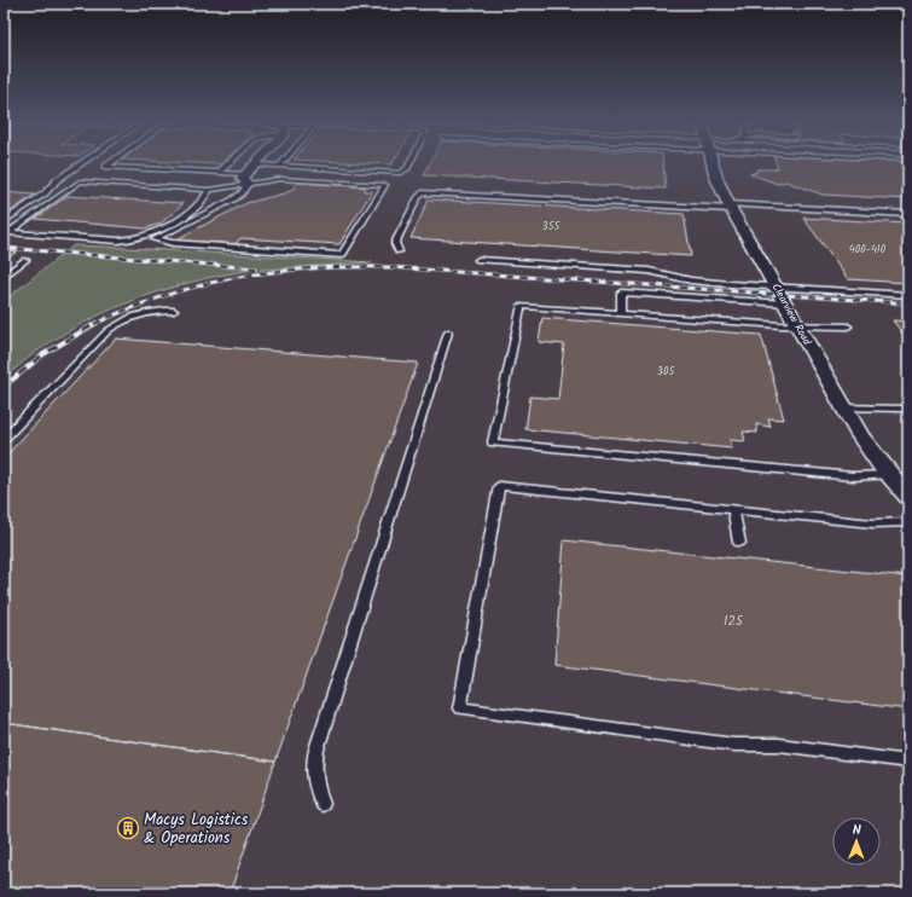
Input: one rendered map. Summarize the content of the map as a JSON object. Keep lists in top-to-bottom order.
{
  "streets": {
    "street": ["Clearview Road"]
  },
  "places": {
    "building": ["Macys Logistics & Operations"]
  },
  "house_numbers": [
    "355",
    "400-410",
    "305",
    "125"
  ],
  "north": "top"
}
